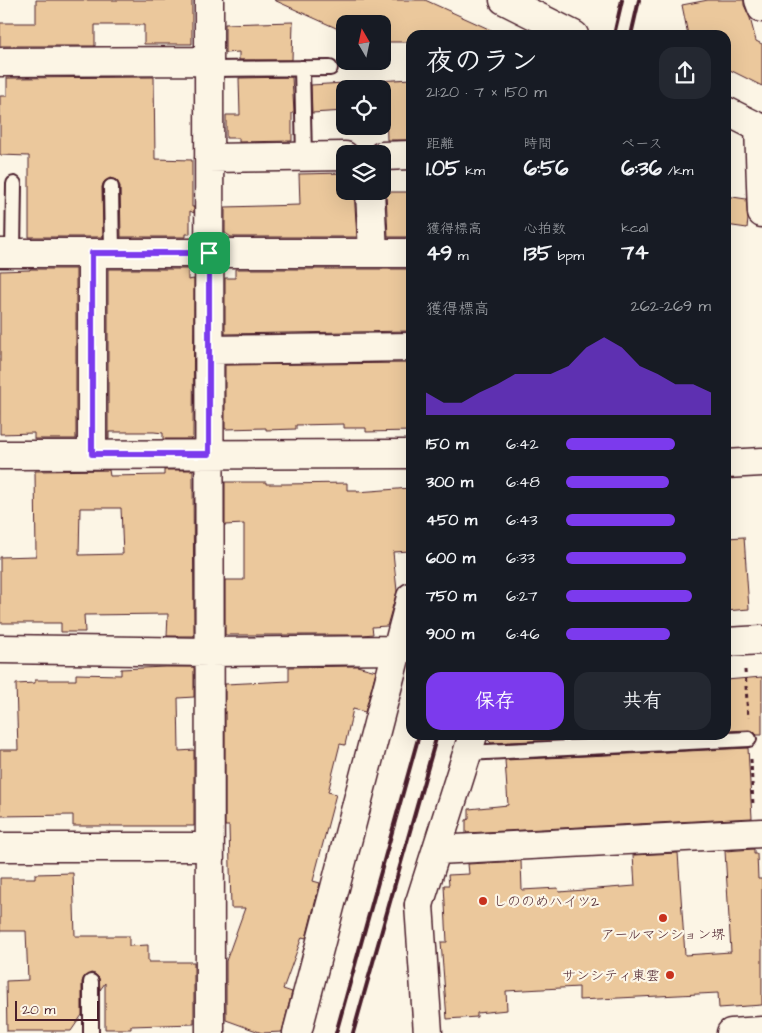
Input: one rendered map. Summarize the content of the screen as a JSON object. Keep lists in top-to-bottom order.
{
  "places": ["しののめハイツ2", "アールマンション堺", "サンシティ東雲"],
  "scale_bar": "20 m",
  "north": "top",
  "page": {
    "heading": ["夜のラン", "21:20 · 7 × 150 m"],
    "stats": [
      ["距離", "1.05 km"],
      ["時間", "6:56"],
      ["ペース", "6:36 /km"],
      ["獲得標高", "49 m"],
      ["心拍数", "135 bpm"],
      ["kcal", "74"]
    ],
    "chart": ["獲得標高", "262–269 m"],
    "list": [
      {
        "name": "150 m",
        "note": "6:42"
      },
      {
        "name": "300 m",
        "note": "6:48"
      },
      {
        "name": "450 m",
        "note": "6:43"
      },
      {
        "name": "600 m",
        "note": "6:33"
      },
      {
        "name": "750 m",
        "note": "6:27"
      },
      {
        "name": "900 m",
        "note": "6:46"
      }
    ],
    "buttons": ["保存", "共有"],
    "scale": "20 m"
  }
}
